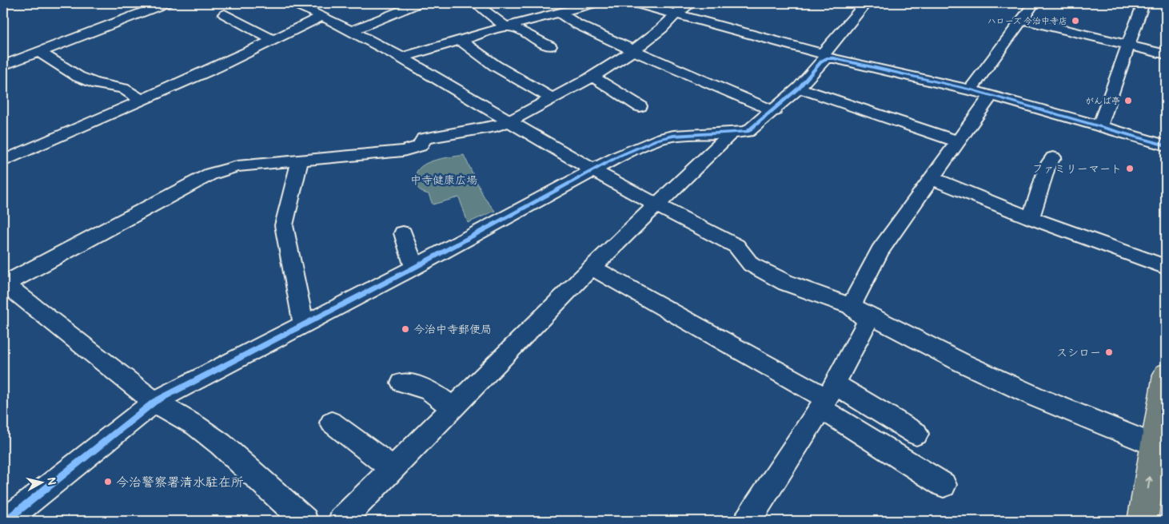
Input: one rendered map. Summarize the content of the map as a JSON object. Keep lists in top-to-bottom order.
{
  "parks": ["中寺健康広場"],
  "places": [
    "ハローズ 今治中寺店",
    "がんば亭",
    "ファミリーマート",
    "今治中寺郵便局",
    "スシロー",
    "今治警察署清水駐在所"
  ],
  "north": "right"
}
